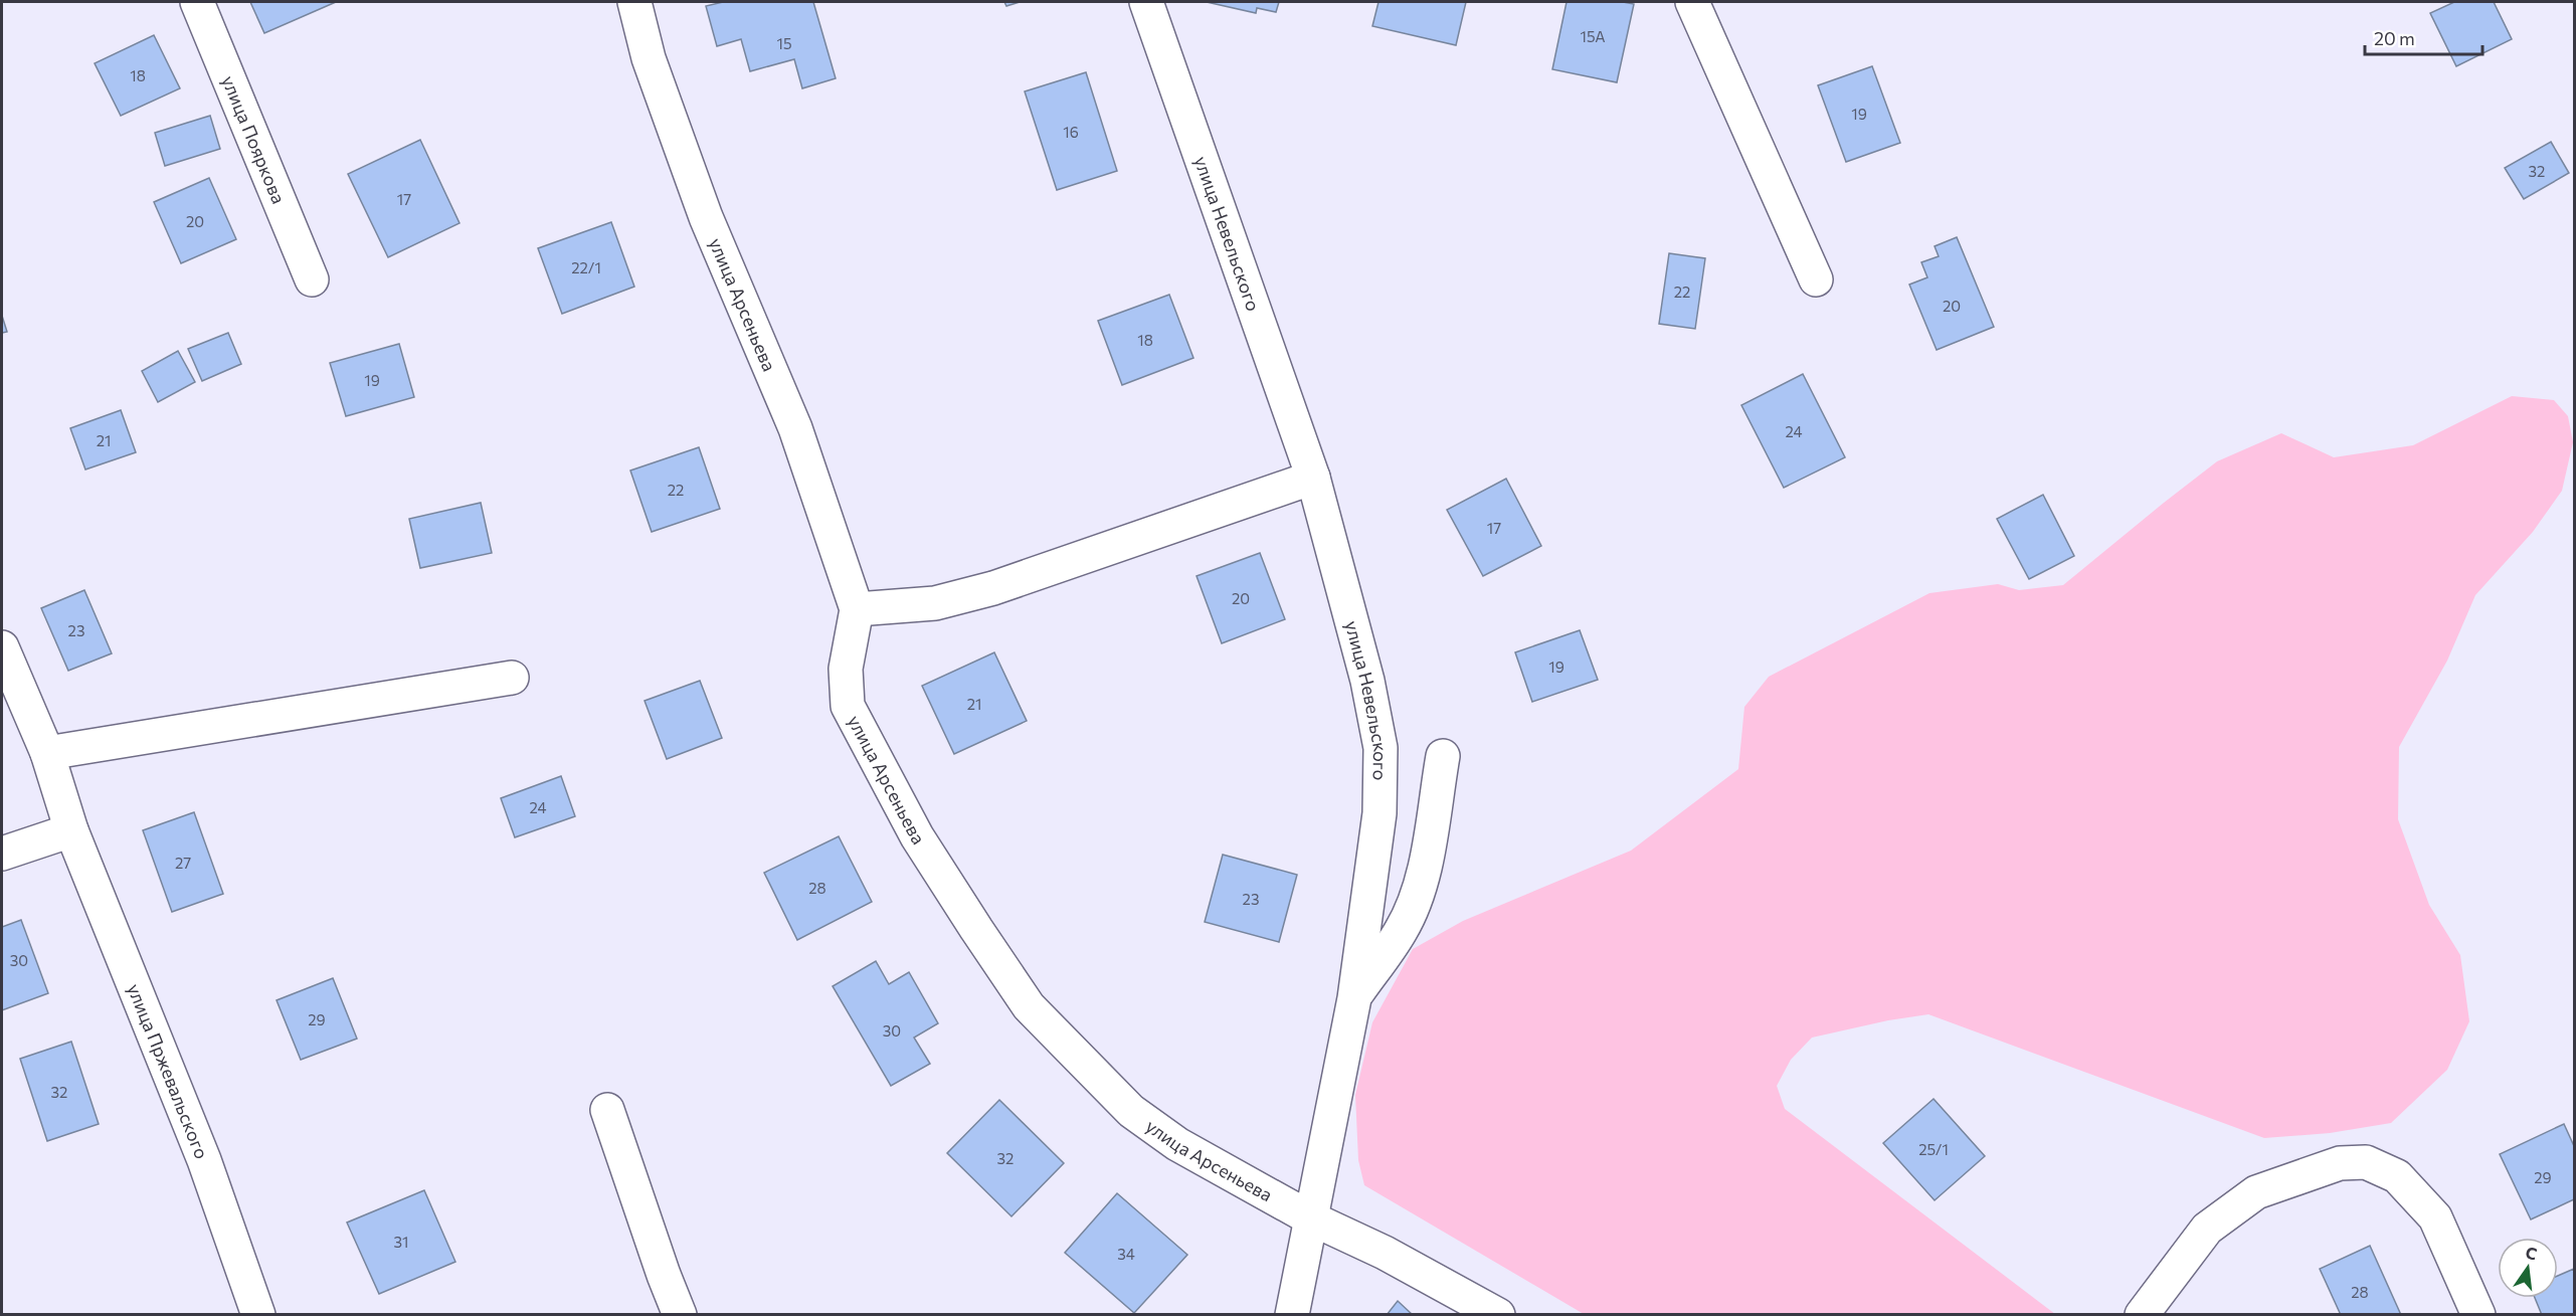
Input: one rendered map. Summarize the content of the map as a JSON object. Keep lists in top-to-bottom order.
{
  "streets": {
    "street": [
      "улица Пояркова",
      "улица Невельского",
      "улица Арсеньева",
      "улица Пржевальского"
    ]
  },
  "crossings": [
    ["улица Невельского", "улица Арсеньева"]
  ],
  "house_numbers": [
    "15А",
    "15",
    "18",
    "19",
    "16",
    "32",
    "17",
    "20",
    "22/1",
    "22",
    "20",
    "18",
    "19",
    "24",
    "21",
    "22",
    "17",
    "20",
    "23",
    "19",
    "21",
    "24",
    "27",
    "28",
    "23",
    "30",
    "29",
    "30",
    "32",
    "25/1",
    "32",
    "29",
    "31",
    "34",
    "28"
  ],
  "scale_bar": "20 m",
  "north": "top"
}
